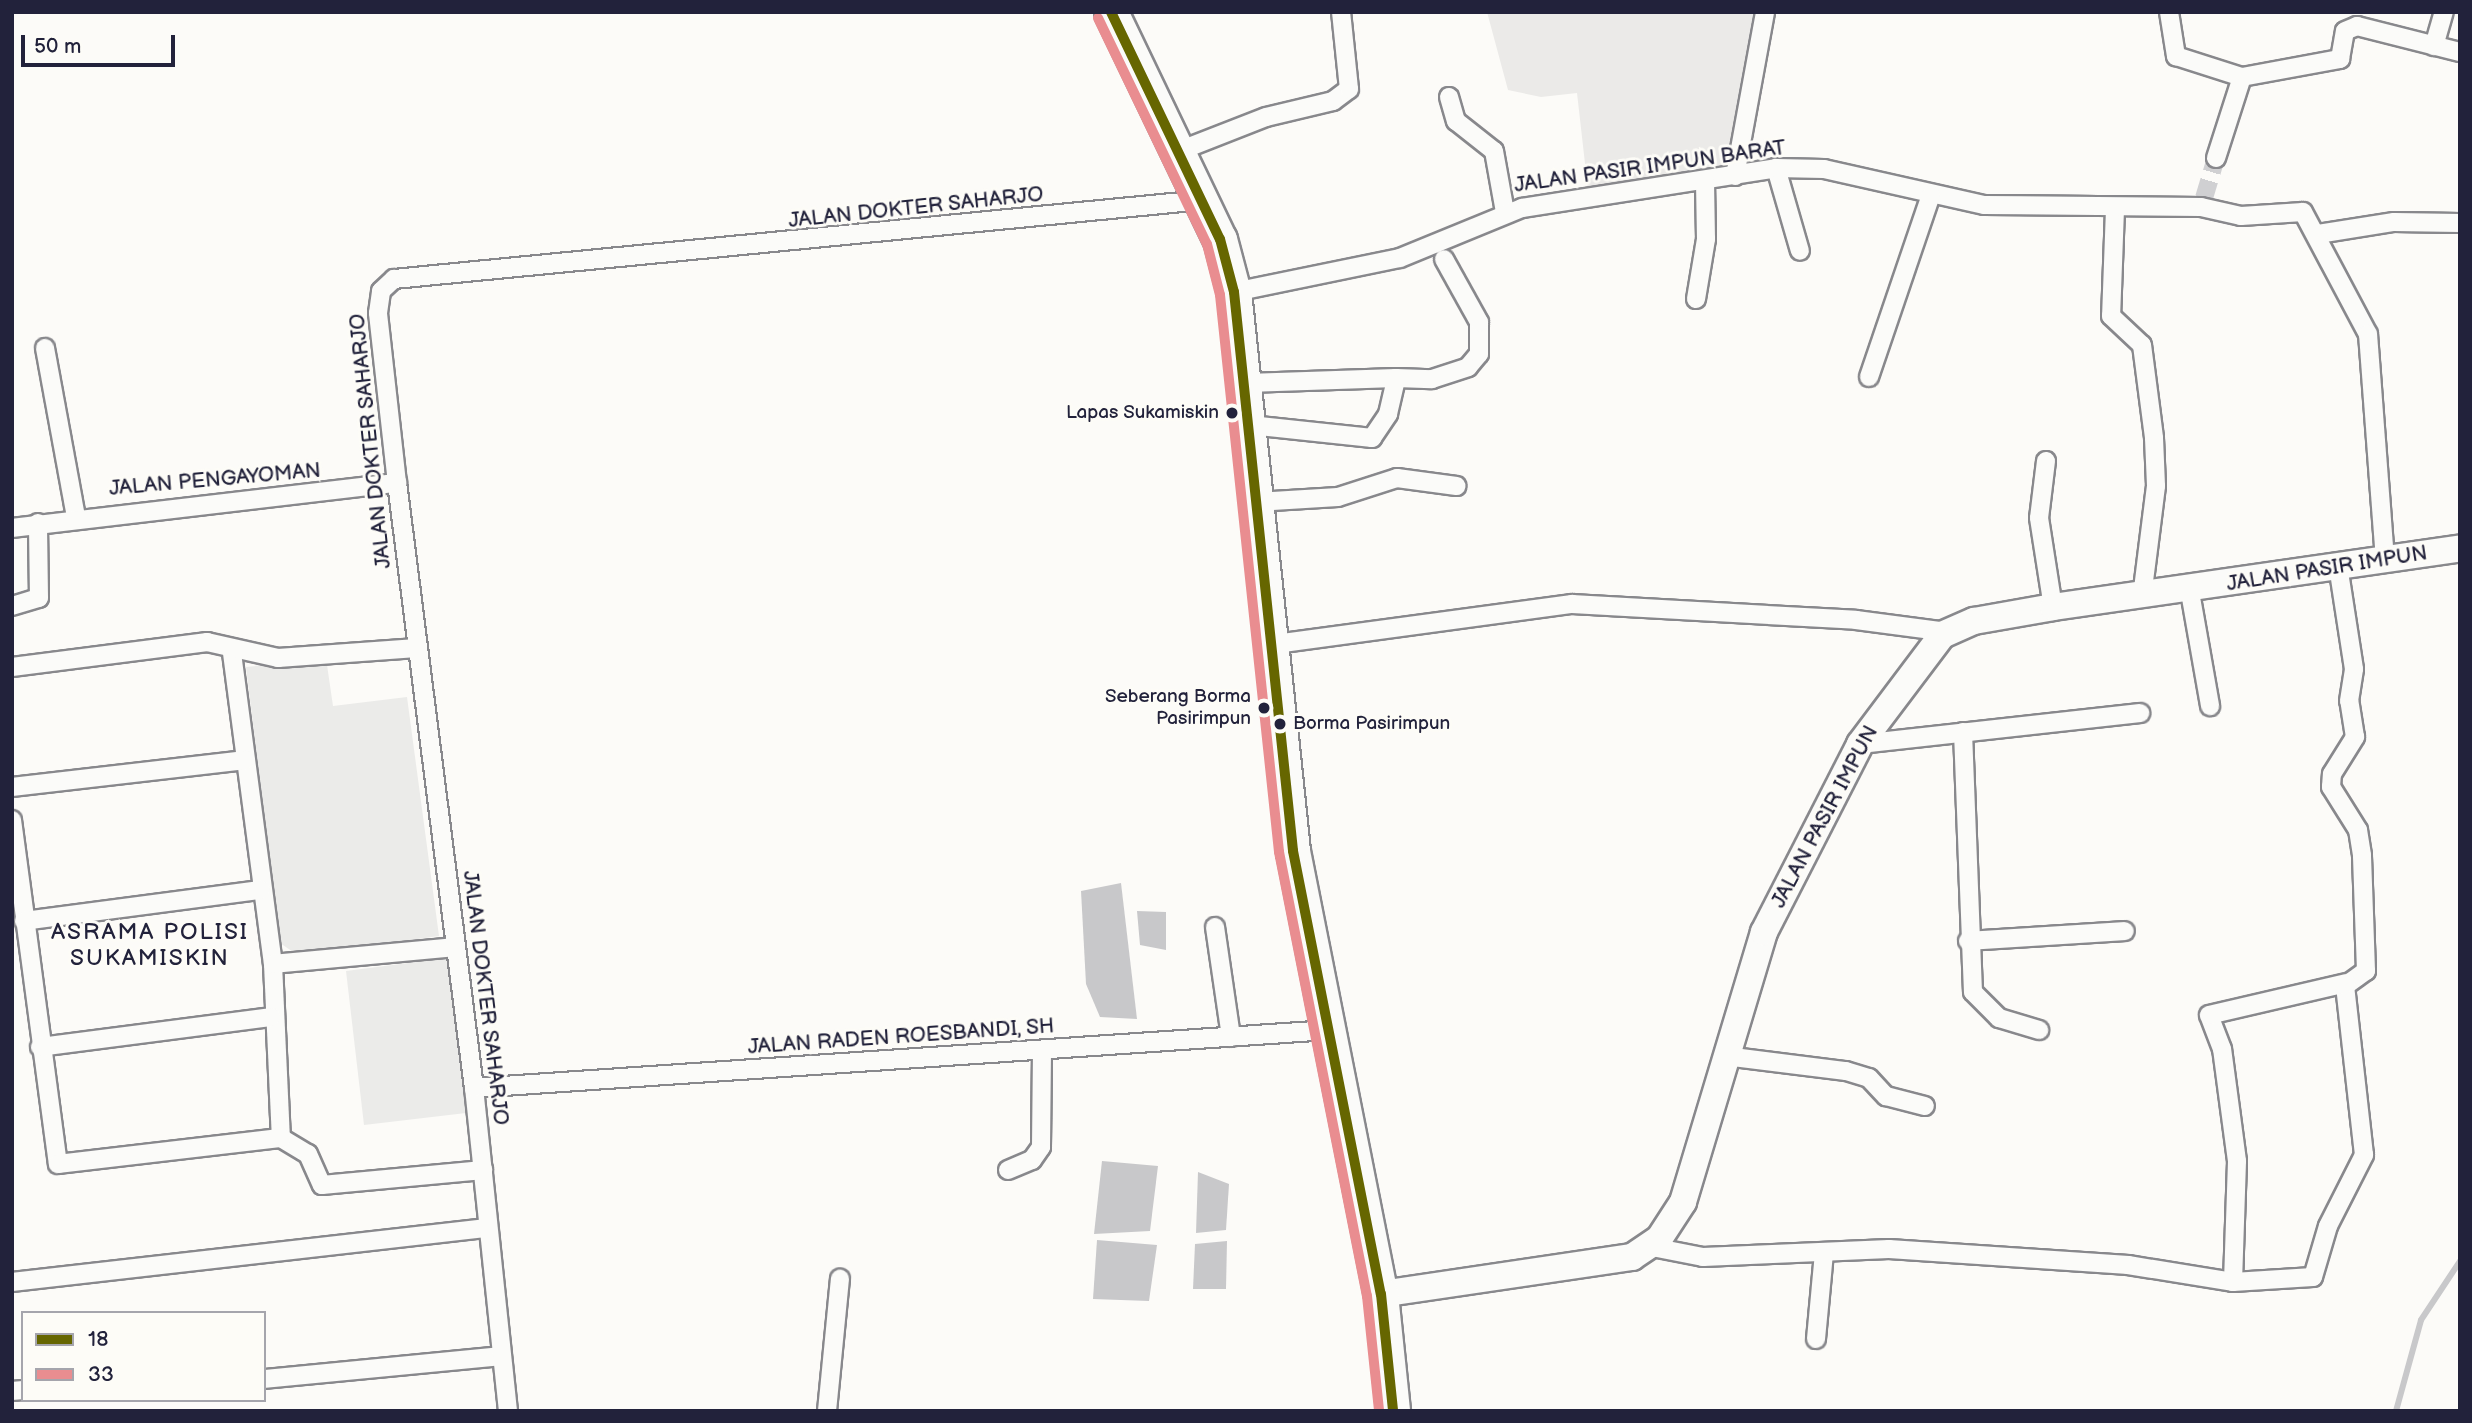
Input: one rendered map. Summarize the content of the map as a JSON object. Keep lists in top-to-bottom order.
{
  "streets": {
    "street": [
      "JALAN PASIR IMPUN BARAT",
      "JALAN DOKTER SAHARJO",
      "JALAN PENGAYOMAN",
      "JALAN PASIR IMPUN",
      "JALAN RADEN ROESBANDI, SH"
    ]
  },
  "crossings": [
    ["JALAN PASIR IMPUN BARAT", "JALAN PASIR IMPUN"],
    ["JALAN DOKTER SAHARJO", "JALAN PENGAYOMAN"],
    ["JALAN DOKTER SAHARJO", "JALAN RADEN ROESBANDI, SH"]
  ],
  "districts": ["ASRAMA POLISI SUKAMISKIN"],
  "places": ["Lapas Sukamiskin", "Seberang Borma Pasirimpun", "Borma Pasirimpun"],
  "lines": ["transit line 18", "transit line 33"],
  "legend": ["18", "33"],
  "scale_bar": "50 m"
}
